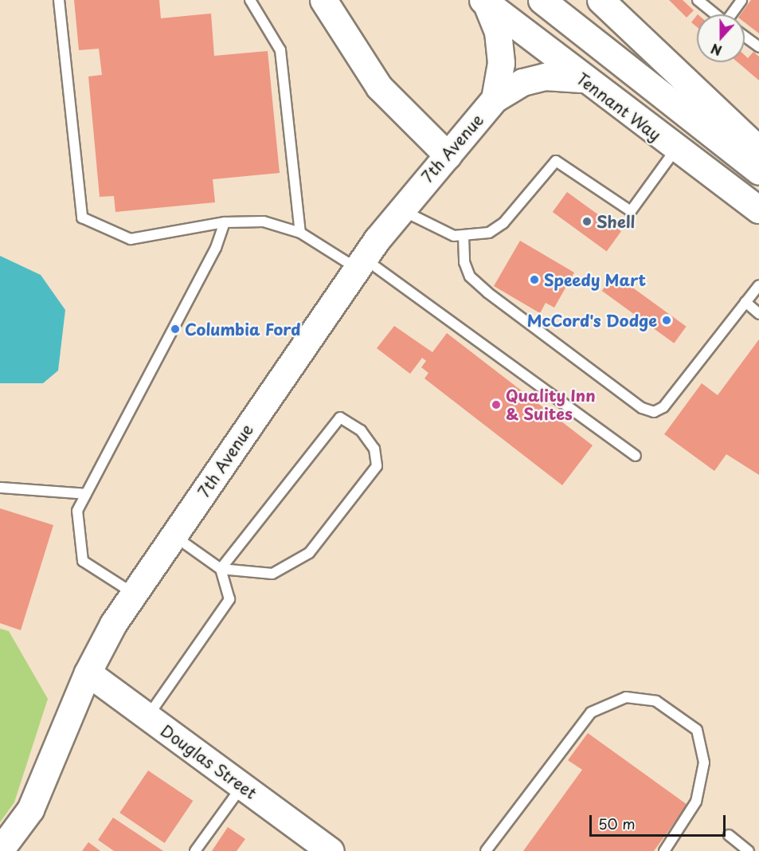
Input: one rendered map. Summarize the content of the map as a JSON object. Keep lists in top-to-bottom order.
{
  "streets": {
    "main road": ["Tennant Way", "7th Avenue", "Douglas Street"]
  },
  "crossings": [
    ["7th Avenue", "Douglas Street"]
  ],
  "places": [
    "Shell",
    "Speedy Mart",
    "McCord's Dodge",
    "Columbia Ford",
    "Quality Inn & Suites"
  ],
  "scale_bar": "50 m",
  "north": "bottom"
}
